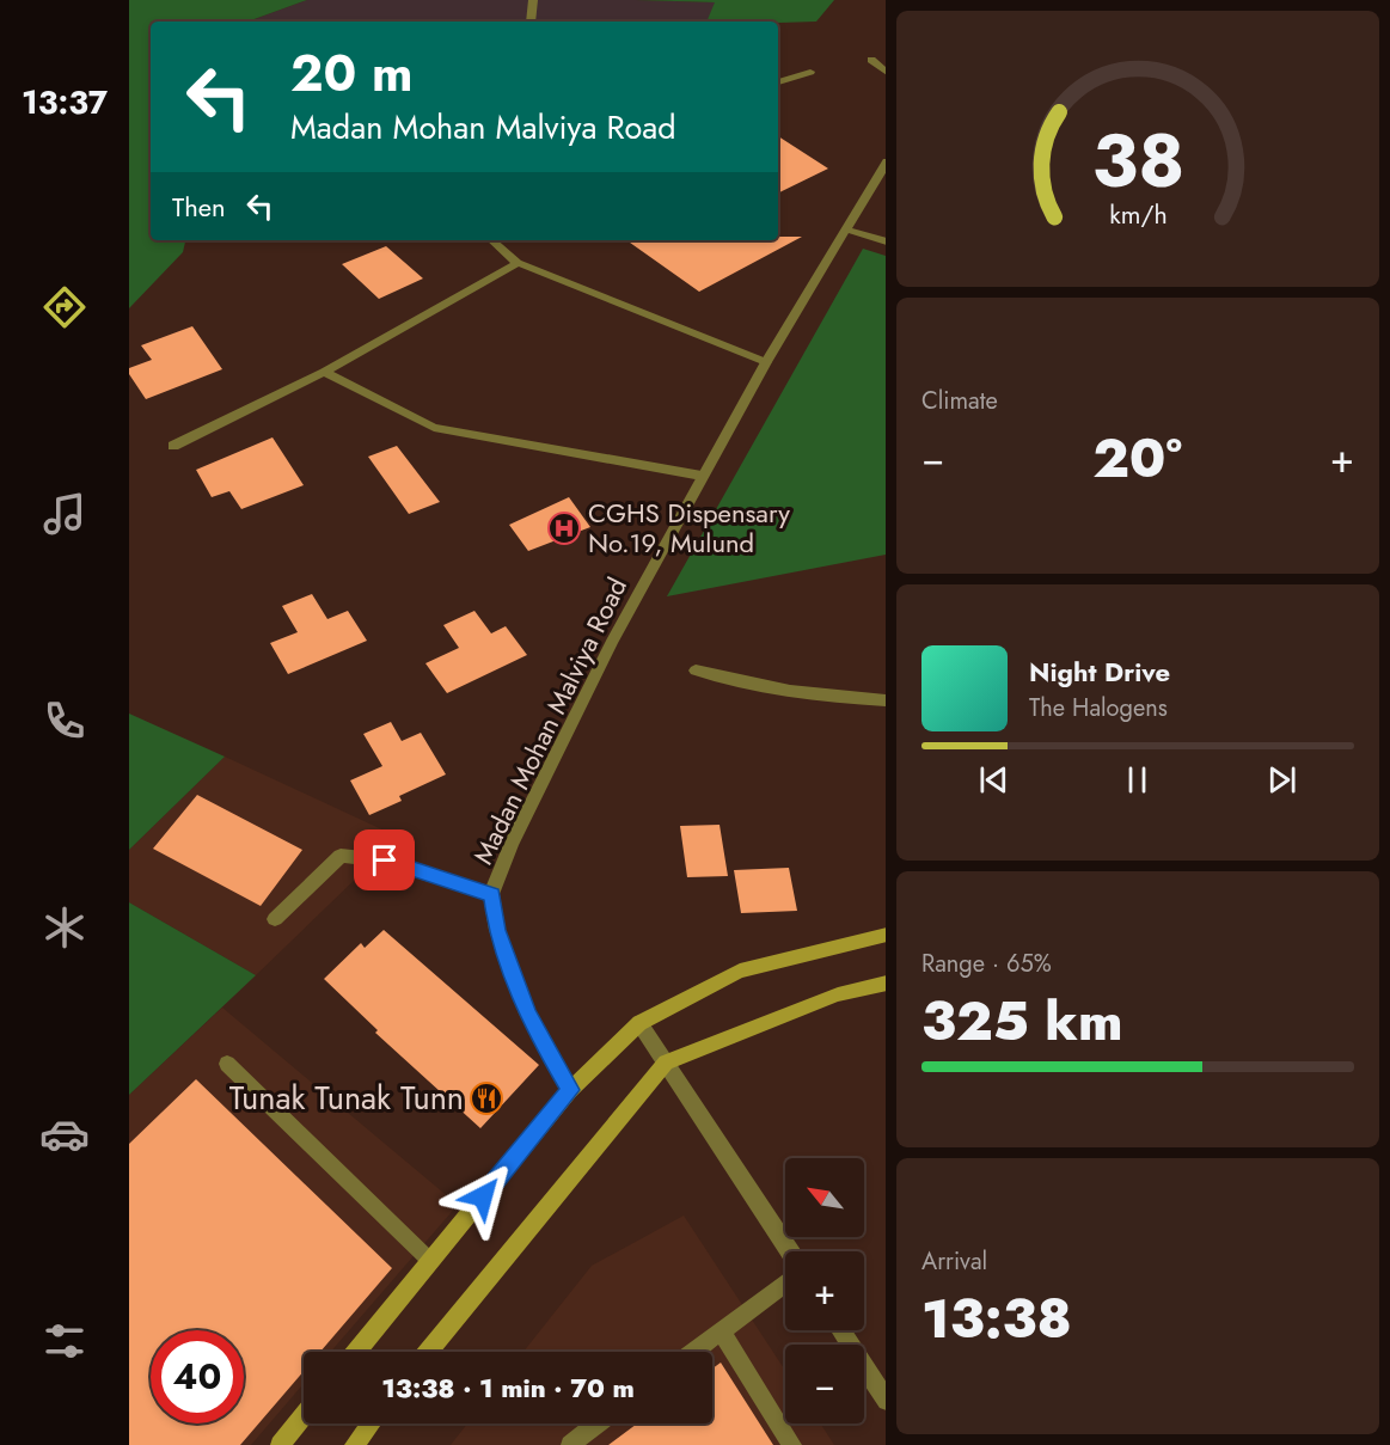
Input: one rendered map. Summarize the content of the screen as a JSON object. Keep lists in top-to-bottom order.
{
  "streets": {
    "street": ["Madan Mohan Malviya Road"]
  },
  "places": {
    "hospital": ["CGHS Dispensary No.19, Mulund"],
    "restaurant": ["Tunak Tunak Tunn"]
  },
  "north": "top left",
  "page": {
    "tabs": "13:37",
    "turn": ["20 m", "Madan Mohan Malviya Road"],
    "then": "Then",
    "tile": [
      "Climate",
      ["Range · 65%", "325 km"],
      ["Arrival", "13:38"]
    ],
    "heat": ["−", "20°", "+"],
    "song": ["Night Drive", "The Halogens"],
    "map_buttons": ["+", "−"],
    "limit": "40",
    "trip": "13:38 · 1 min · 70 m",
    "gauge": ["38", "km/h"]
  }
}
